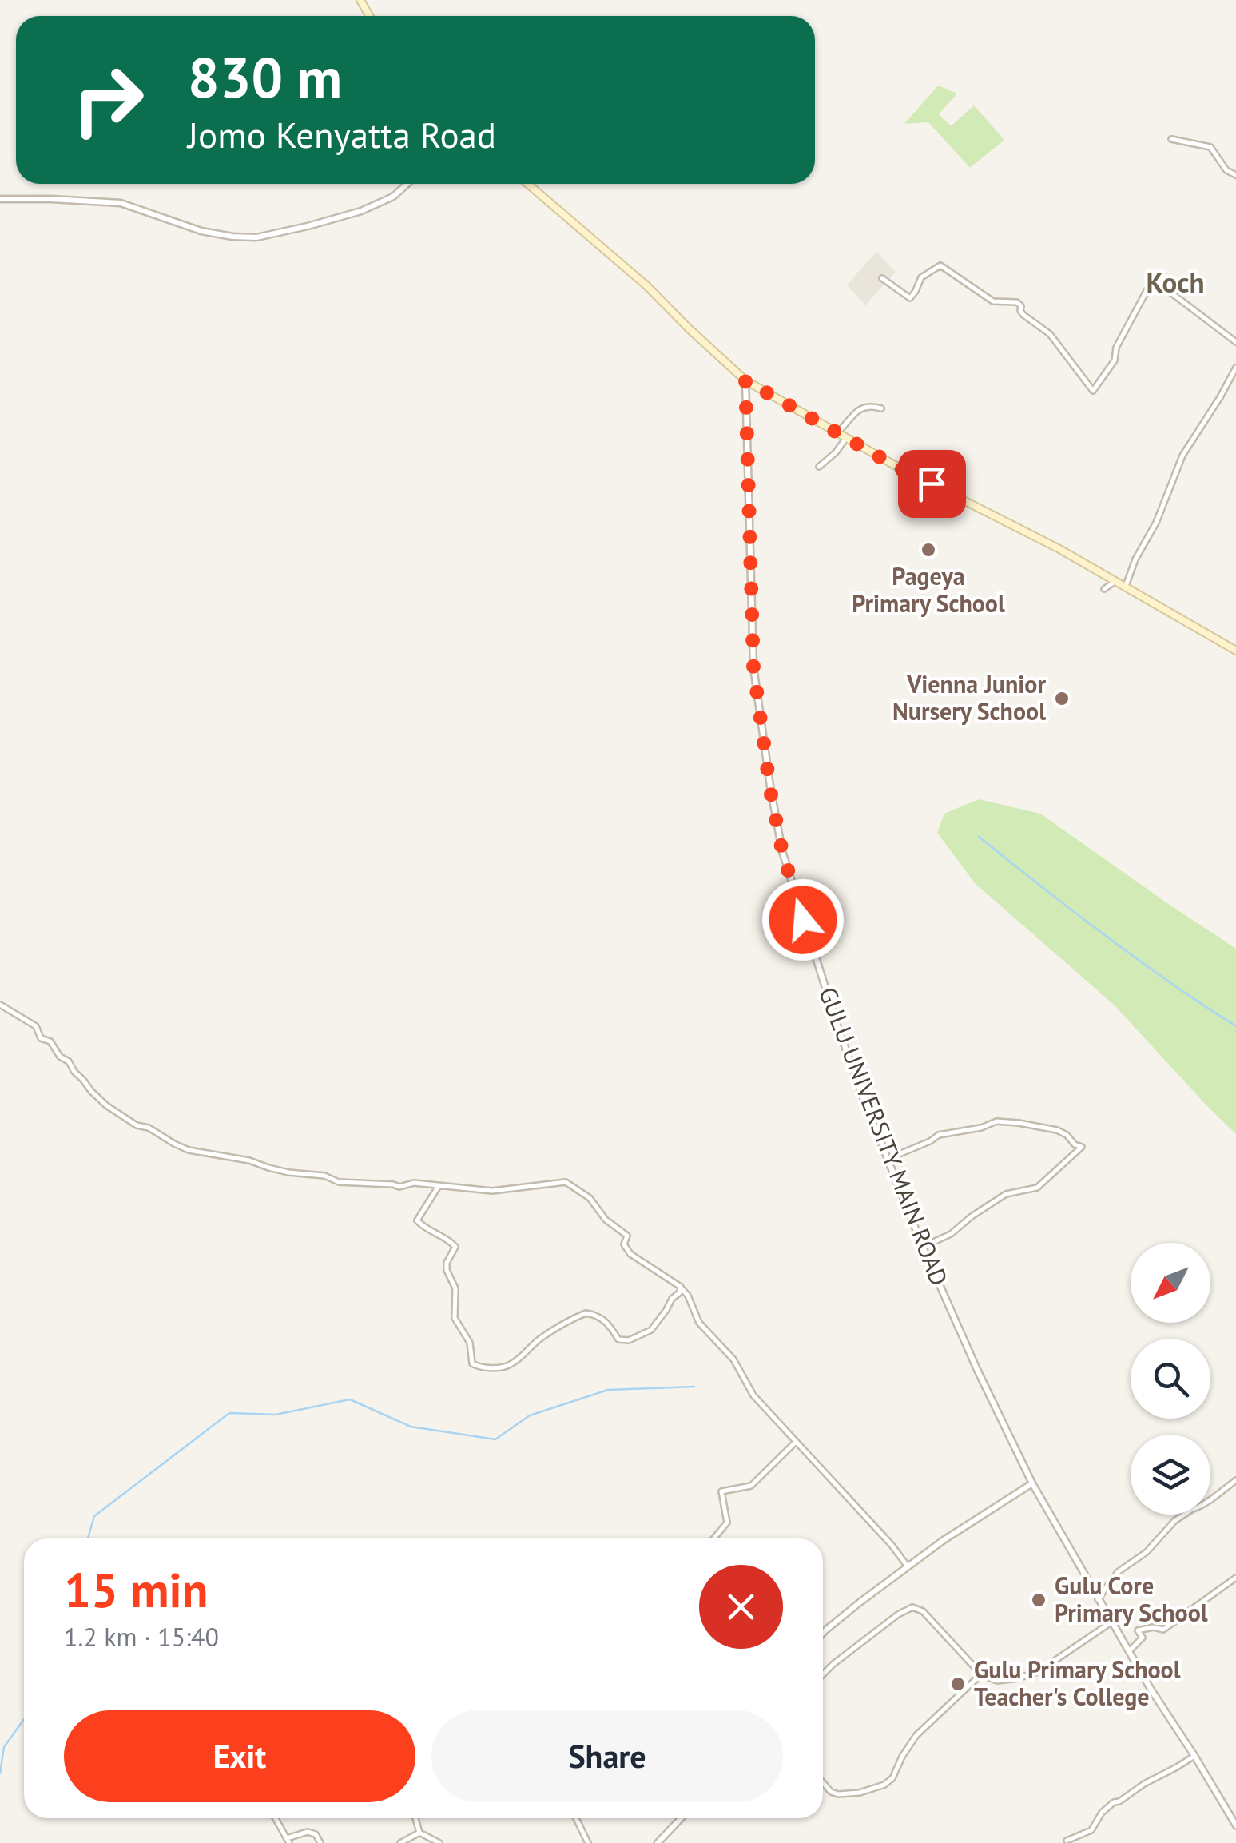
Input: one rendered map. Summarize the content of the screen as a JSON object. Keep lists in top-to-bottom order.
{
  "streets": {
    "street": ["GULU UNIVERSITY MAIN ROAD"]
  },
  "districts": ["Koch"],
  "places": [
    "Pageya Primary School",
    "Vienna Junior Nursery School",
    "Gulu Core Primary School",
    "Gulu Primary School Teacher's College"
  ],
  "north": "bottom left",
  "page": {
    "turn": ["830 m", "Jomo Kenyatta Road"],
    "heading": ["15 min", "1.2 km · 15:40"],
    "buttons": ["Exit", "Share"]
  }
}
